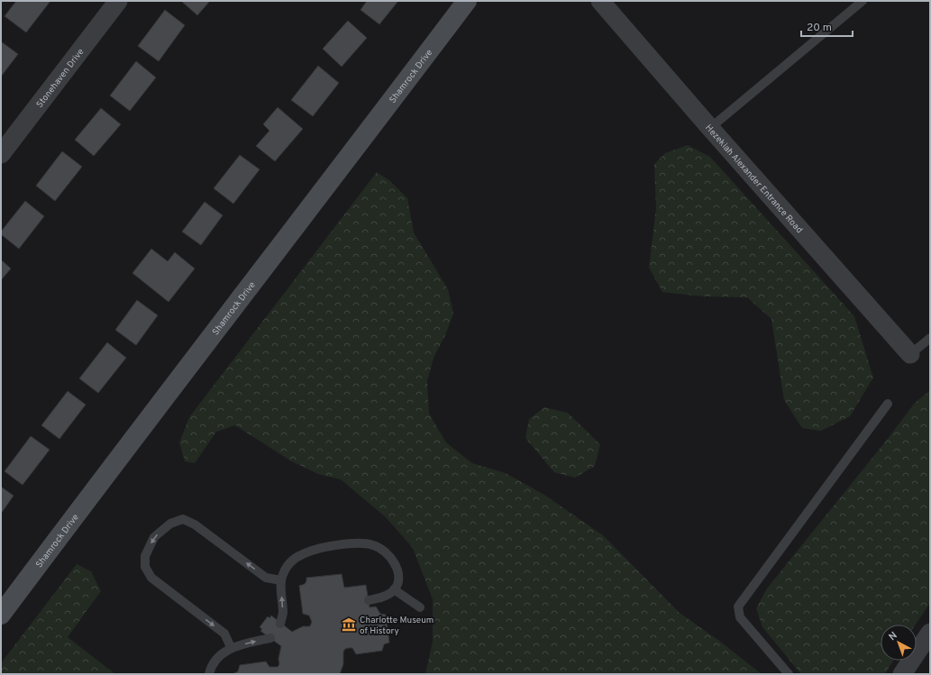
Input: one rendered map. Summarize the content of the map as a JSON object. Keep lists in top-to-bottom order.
{
  "streets": {
    "street": ["Shamrock Drive", "Stonehaven Drive", "Hezekiah Alexander Entrance Road"]
  },
  "places": {
    "museum": ["Charlotte Museum of History"]
  },
  "scale_bar": "20 m",
  "north": "top left"
}
